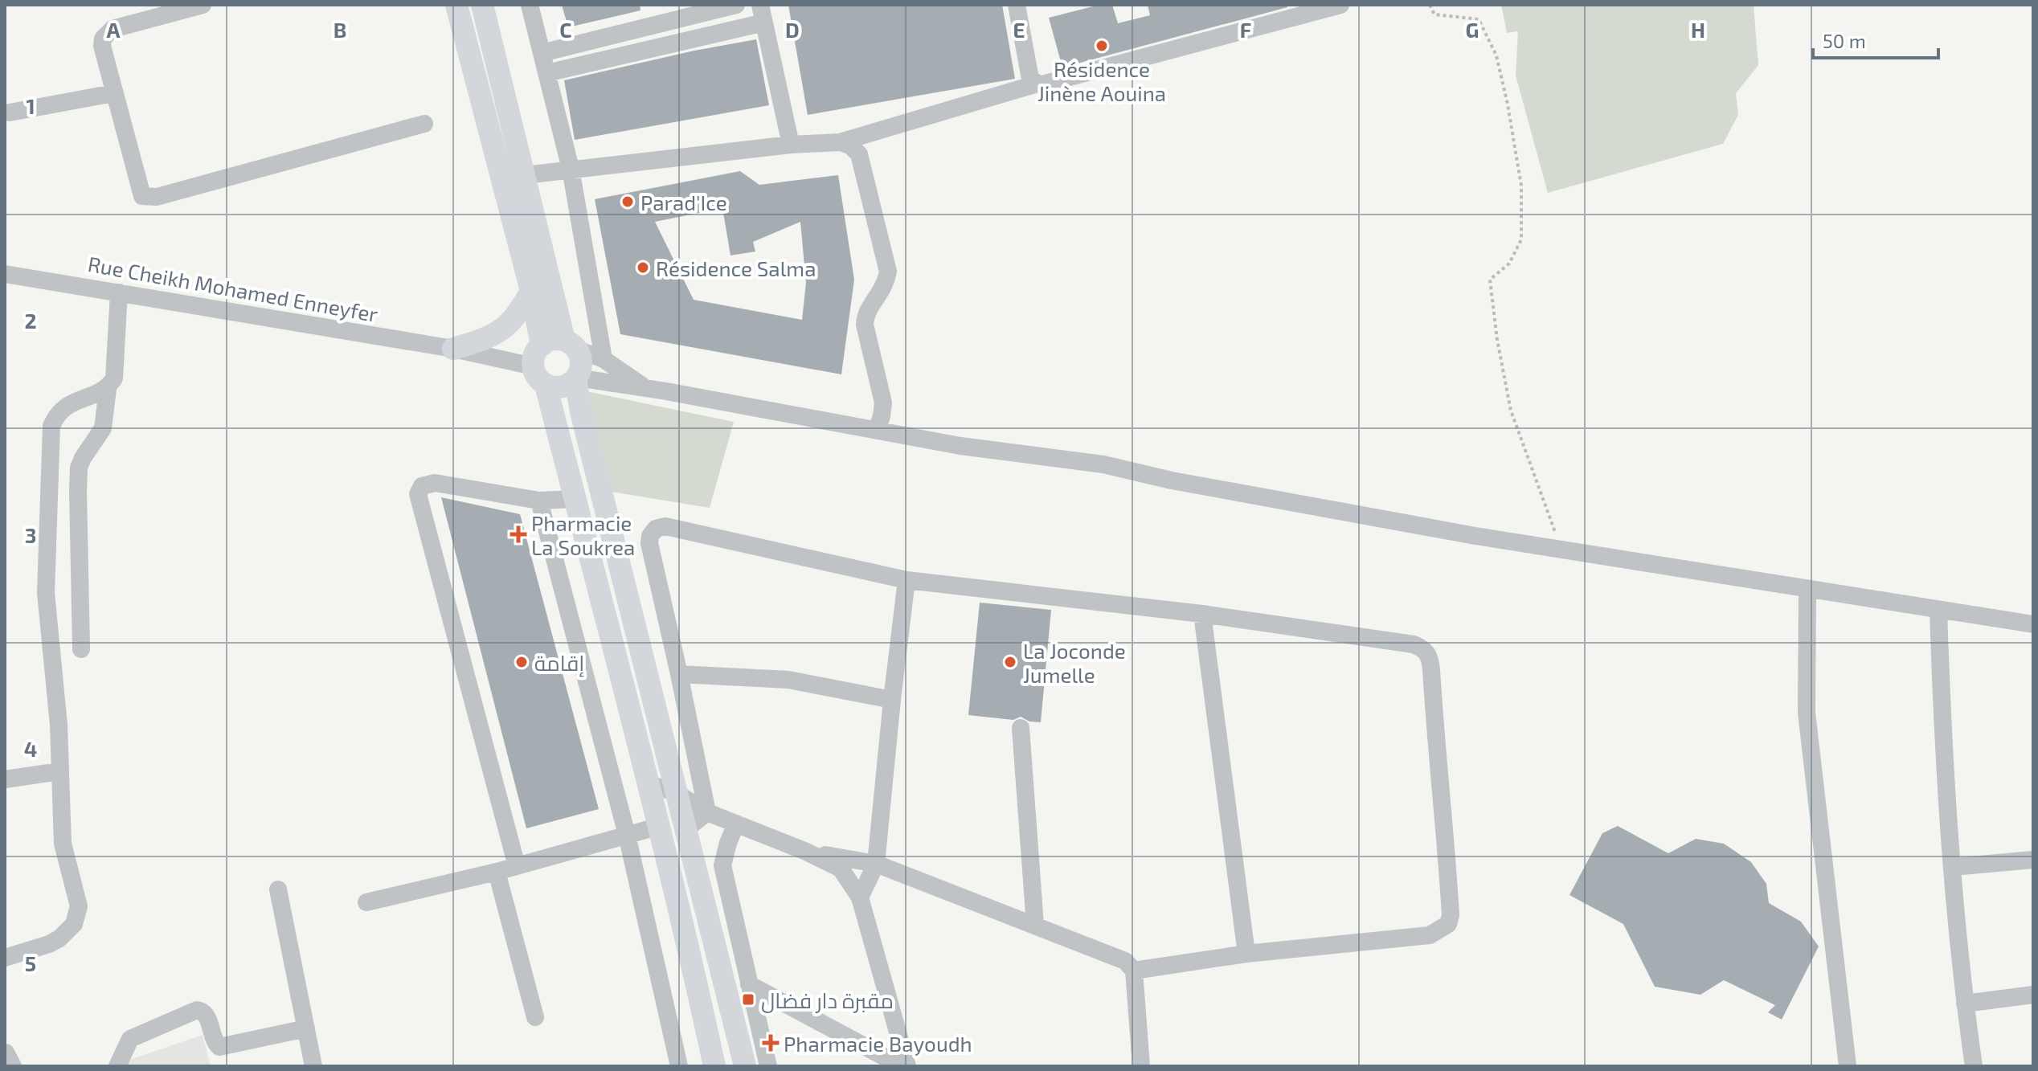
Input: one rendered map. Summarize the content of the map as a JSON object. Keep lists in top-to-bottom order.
{
  "streets": {
    "street": ["Rue Cheikh Mohamed Enneyfer"]
  },
  "places": {
    "other": [
      "Résidence Jinène Aouina",
      "Parad'Ice",
      "Résidence Salma",
      "إقامة",
      "La Joconde Jumelle"
    ],
    "health": ["Pharmacie La Soukrea", "Pharmacie Bayoudh"],
    "transit": ["مقبرة دار فضال"]
  },
  "scale_bar": "50 m",
  "grid": {
    "columns": [
      "A",
      "B",
      "C",
      "D",
      "E",
      "F",
      "G",
      "H"
    ],
    "rows": [
      "1",
      "2",
      "3",
      "4",
      "5"
    ]
  }
}
